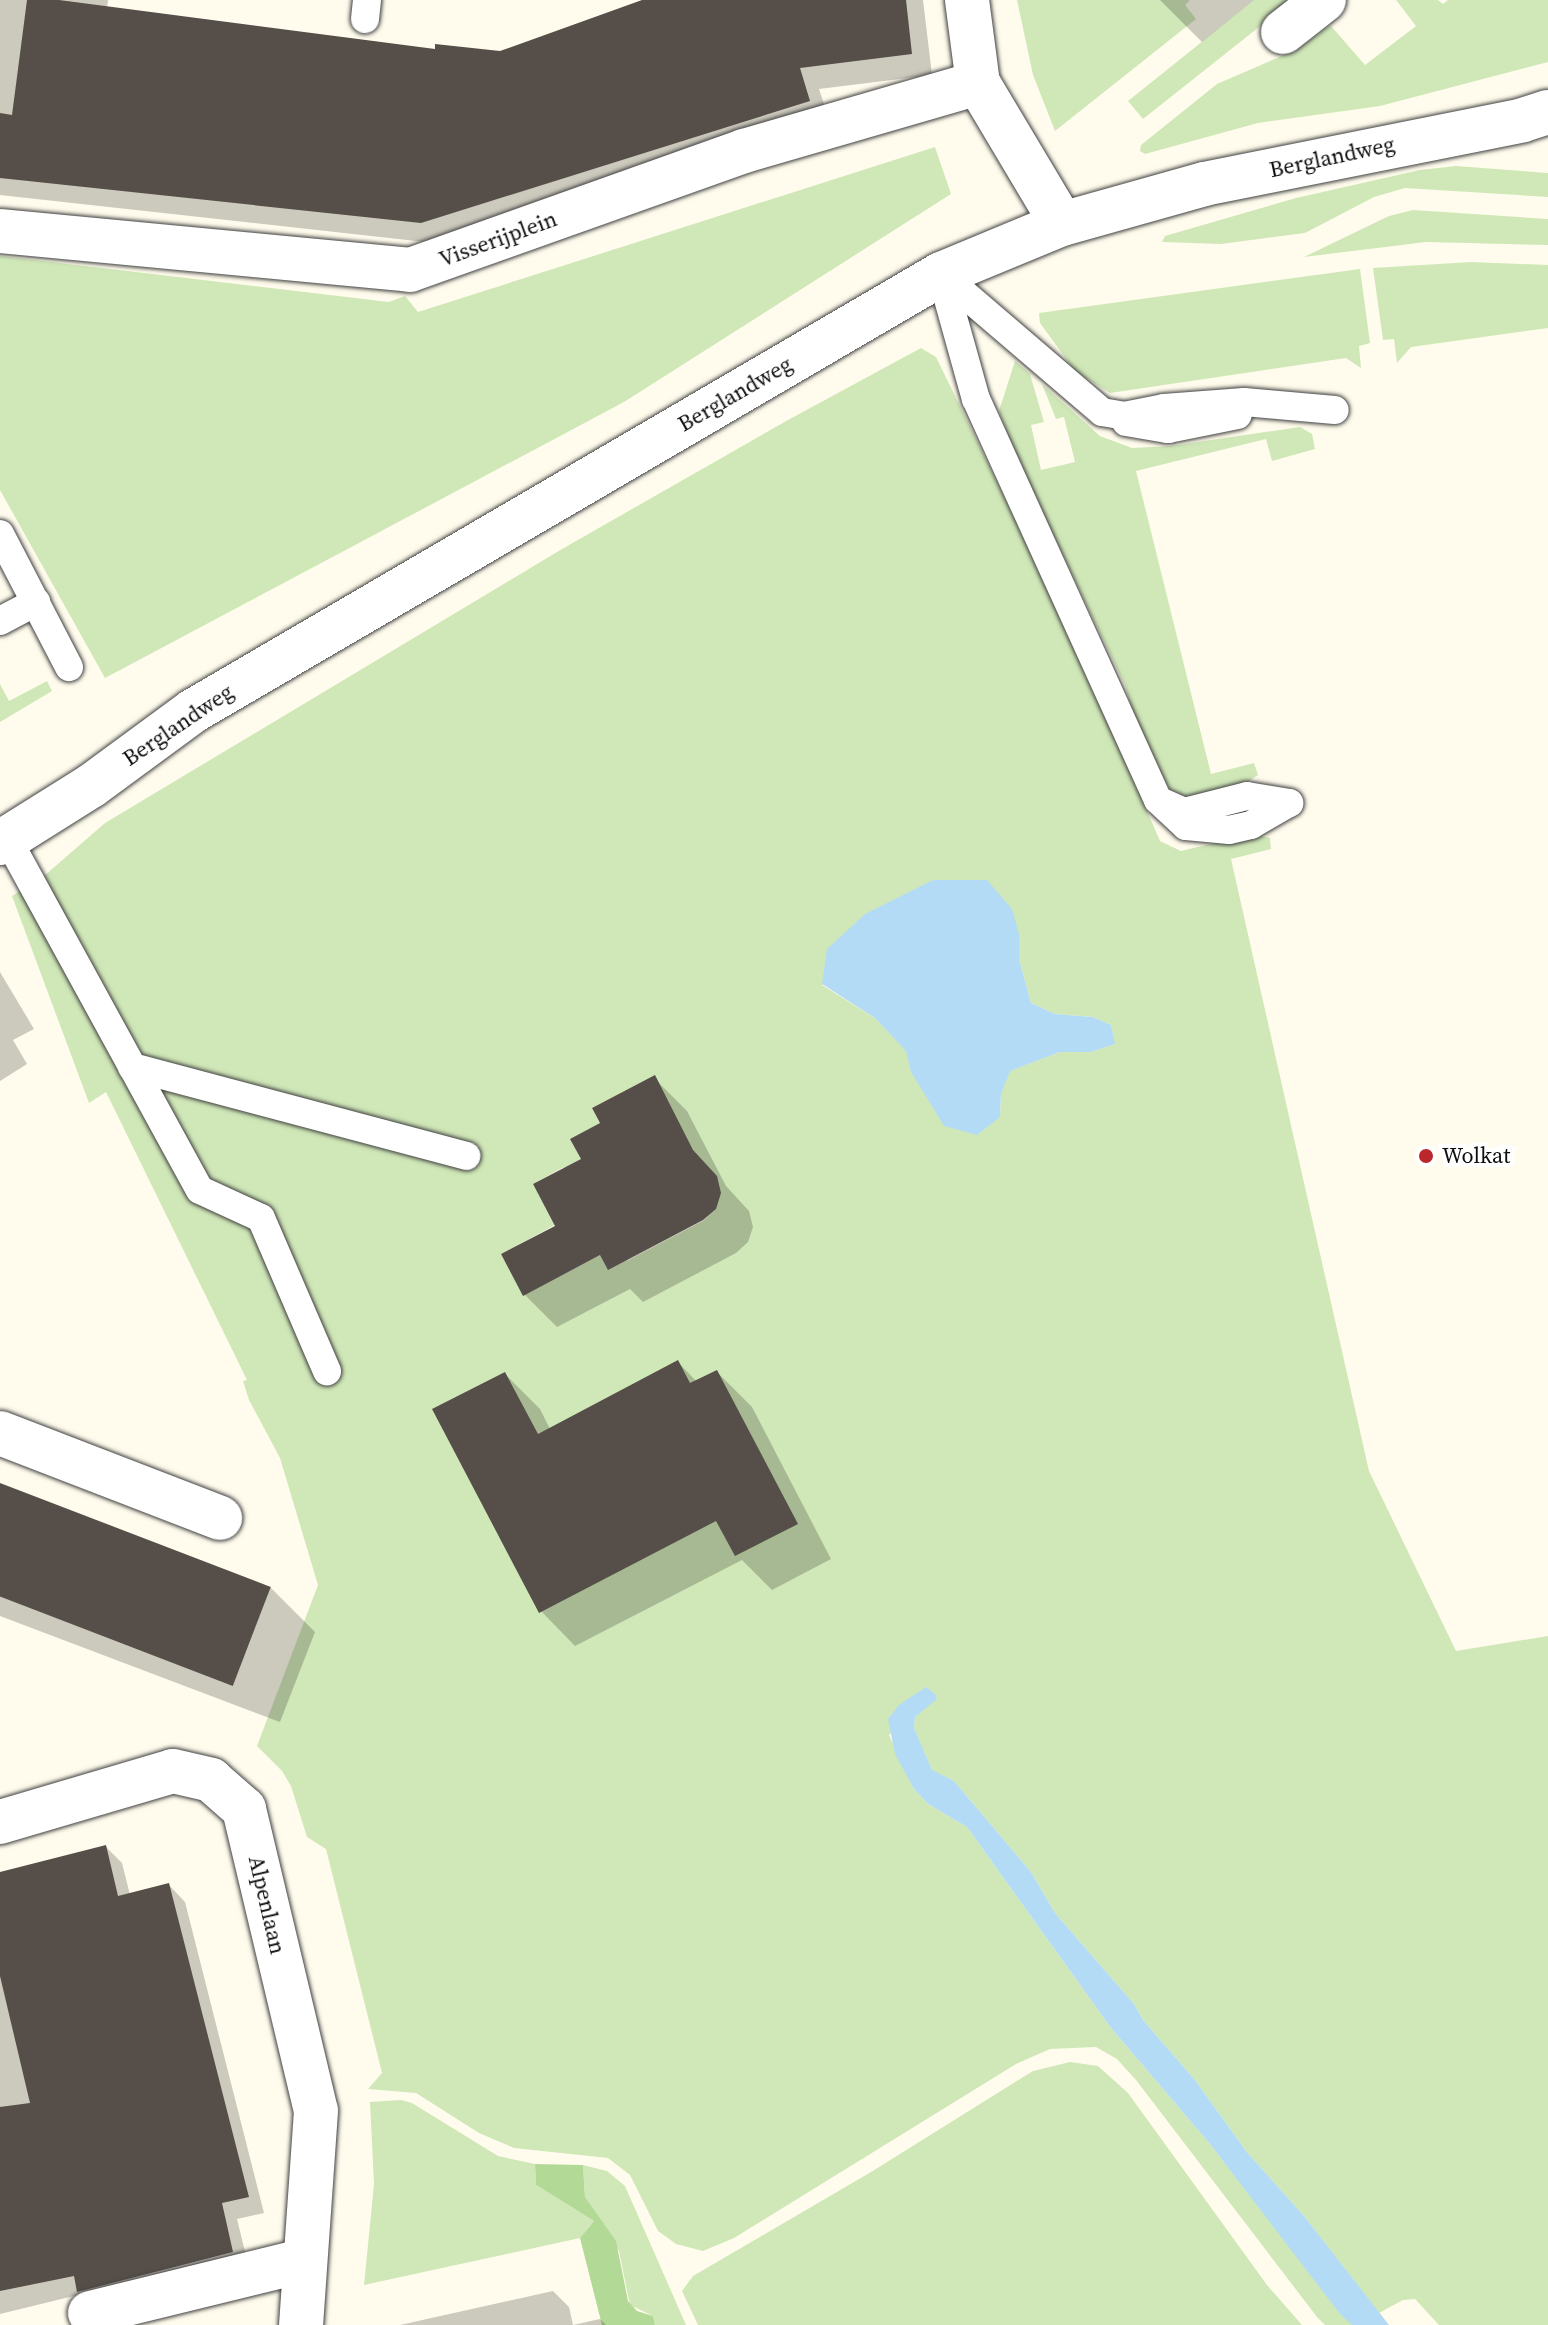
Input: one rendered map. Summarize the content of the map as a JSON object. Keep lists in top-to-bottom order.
{
  "streets": {
    "street": ["Berglandweg", "Visserijplein", "Alpenlaan"]
  },
  "places": ["Wolkat"]
}
